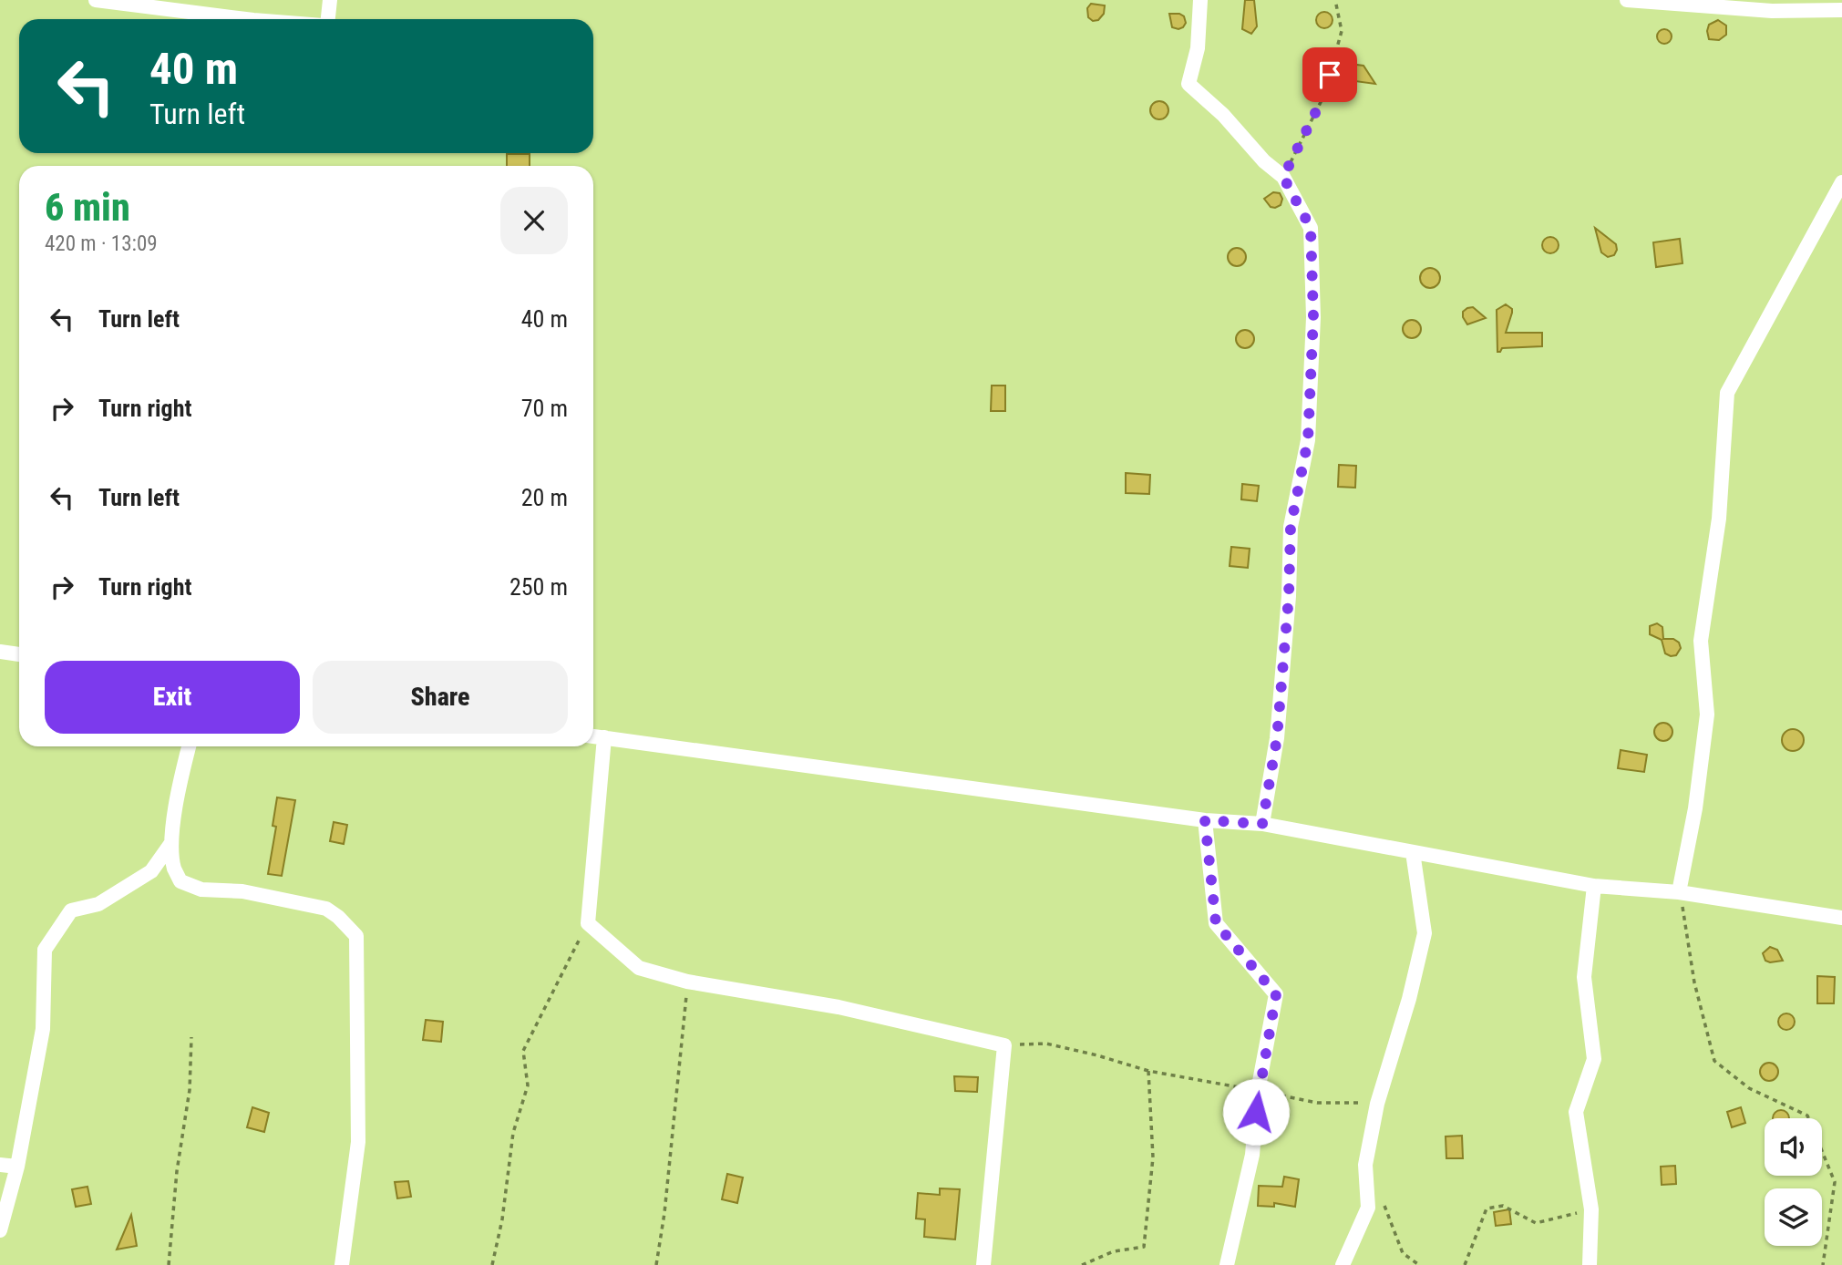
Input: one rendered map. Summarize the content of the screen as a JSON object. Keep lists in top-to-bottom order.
{
  "page": {
    "turn": ["40 m", "Turn left"],
    "heading": ["6 min", "420 m · 13:09"],
    "list": [
      {
        "name": "Turn left",
        "value": "40 m"
      },
      {
        "name": "Turn right",
        "value": "70 m"
      },
      {
        "name": "Turn left",
        "value": "20 m"
      },
      {
        "name": "Turn right",
        "value": "250 m"
      }
    ],
    "buttons": ["Exit", "Share"]
  }
}
